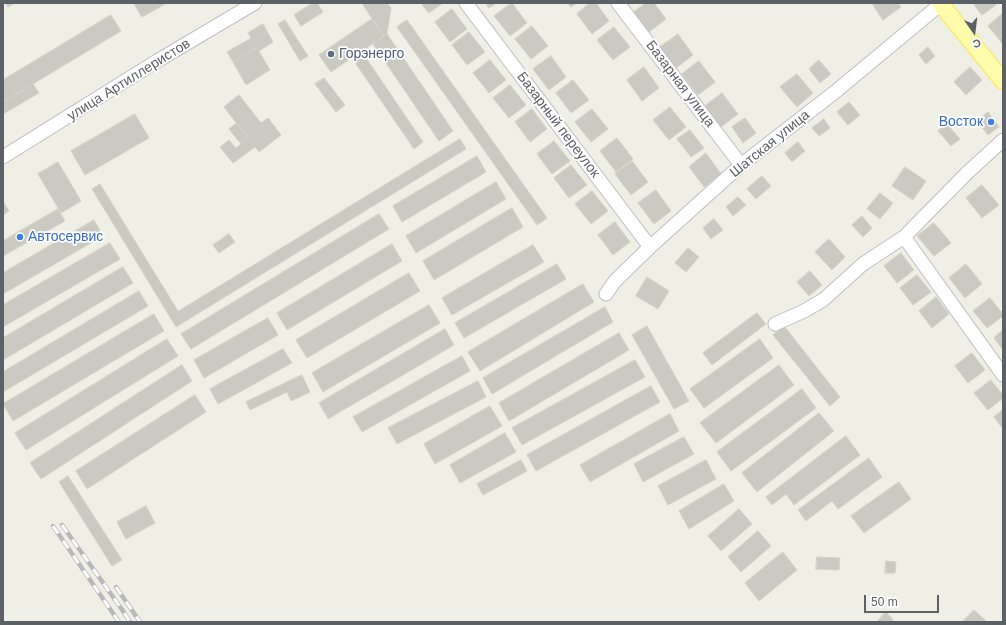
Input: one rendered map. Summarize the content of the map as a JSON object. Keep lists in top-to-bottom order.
{
  "streets": {
    "street": [
      "улица Артиллеристов",
      "Базарная улица",
      "Базарный переулок",
      "Шатская улица"
    ]
  },
  "crossings": [
    ["Базарная улица", "Шатская улица"],
    ["Базарный переулок", "Шатская улица"]
  ],
  "places": ["Горэнерго", "Восток", "Автосервис"],
  "scale_bar": "50 m",
  "north": "bottom"
}
